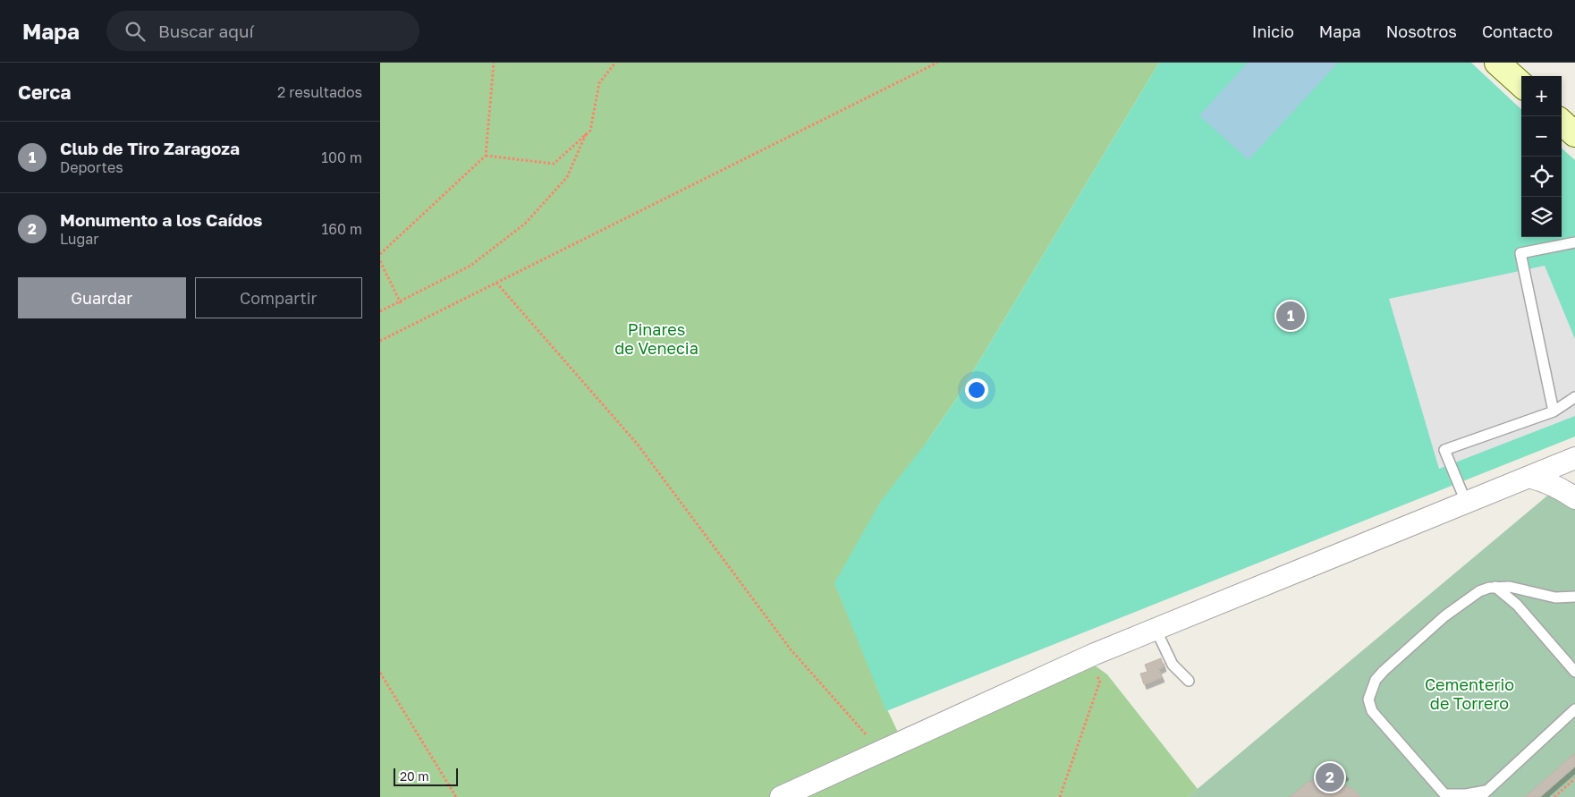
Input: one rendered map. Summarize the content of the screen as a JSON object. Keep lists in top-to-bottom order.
{
  "parks": ["Pinares de Venecia", "Cementerio de Torrero"],
  "scale_bar": "20 m",
  "page": {
    "header": "Mapa",
    "search": "Buscar aquí",
    "nav": [
      "Inicio",
      "Mapa",
      "Nosotros",
      "Contacto"
    ],
    "heading": ["Cerca", "2 resultados"],
    "map_buttons": ["+", "−"],
    "list": [
      {
        "mark": "1",
        "name": "Club de Tiro Zaragoza",
        "note": "Deportes",
        "value": "100 m"
      },
      {
        "mark": "2",
        "name": "Monumento a los Caídos",
        "note": "Lugar",
        "value": "160 m"
      }
    ],
    "buttons": ["Guardar", "Compartir"],
    "pins": ["1", "2"],
    "scale": "20 m"
  }
}
